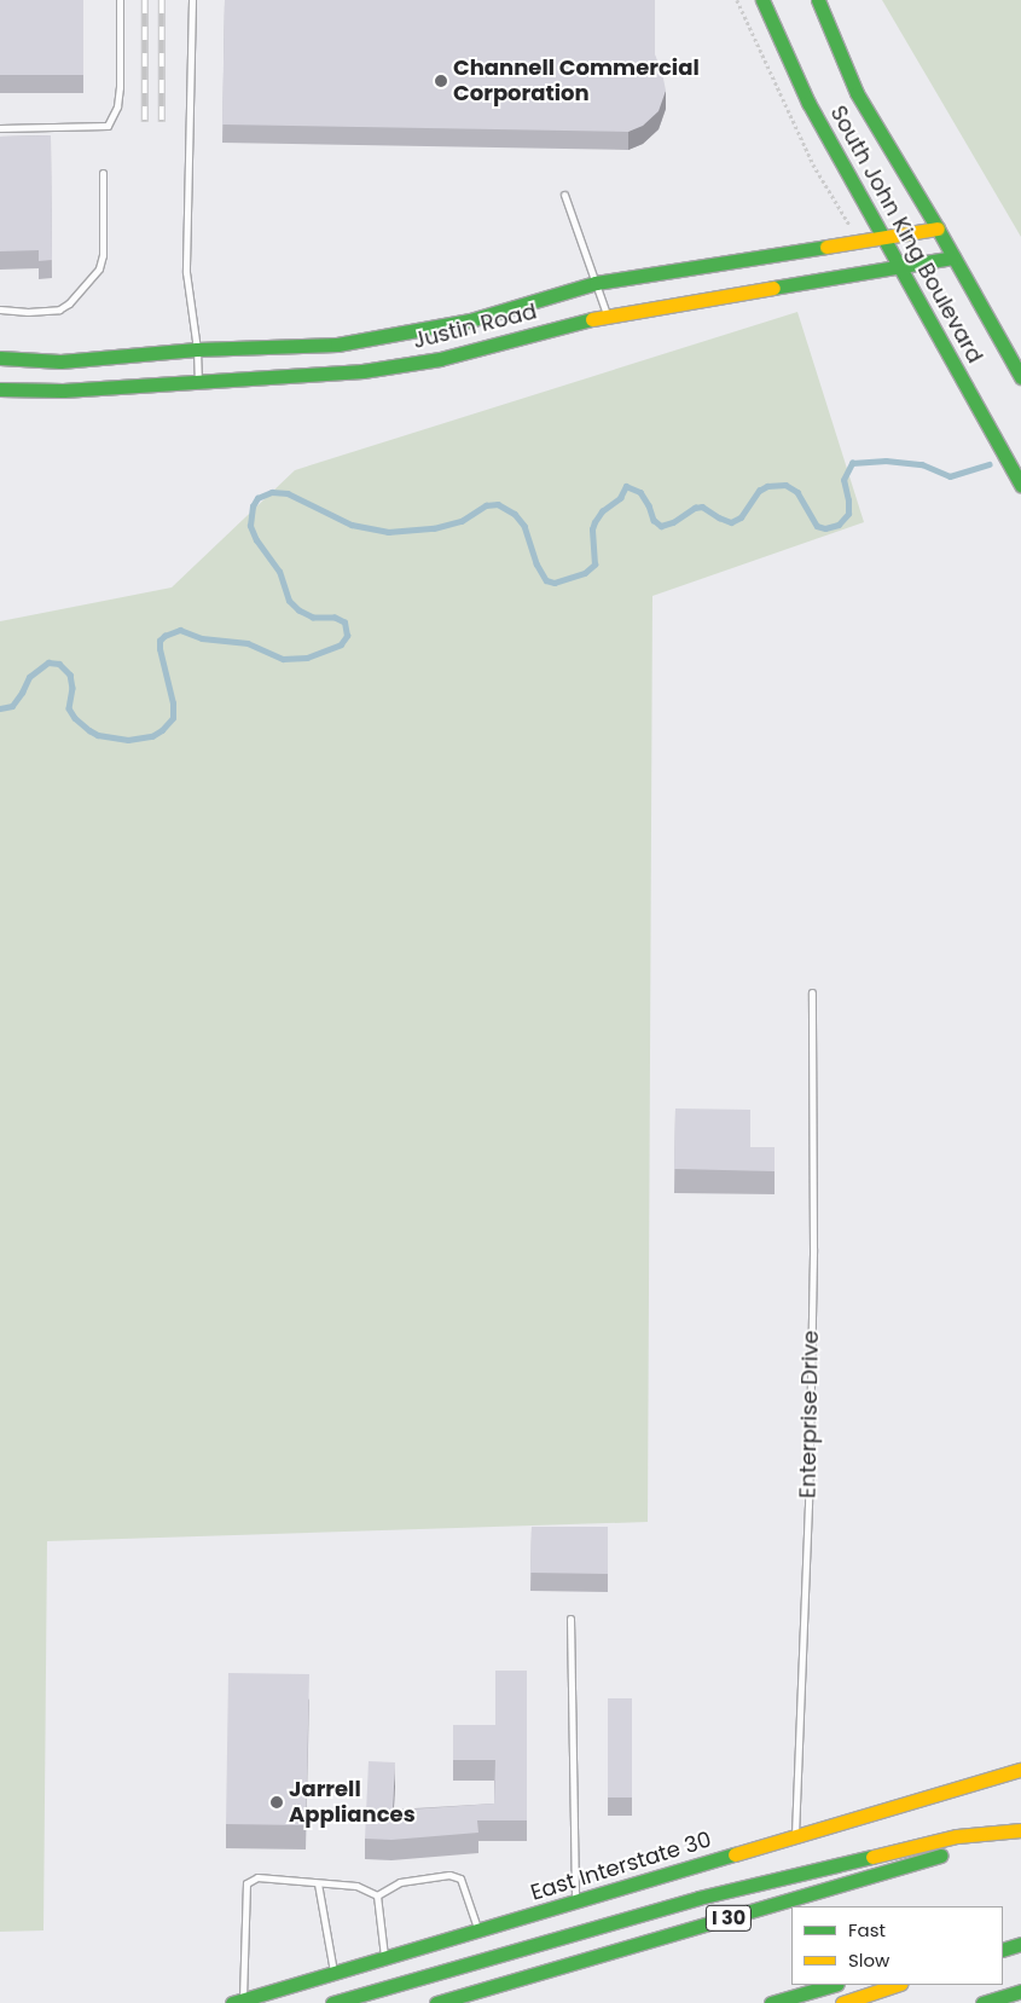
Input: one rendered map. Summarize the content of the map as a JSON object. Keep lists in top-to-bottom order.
{
  "streets": {
    "main road": [
      "South John King Boulevard",
      "Justin Road",
      "East Interstate 30",
      "I 30"
    ],
    "lane": ["Enterprise Drive"]
  },
  "crossings": [
    ["South John King Boulevard", "Justin Road"],
    ["Enterprise Drive", "East Interstate 30"]
  ],
  "places": ["Channell Commercial Corporation", "Jarrell Appliances"],
  "legend": ["Fast", "Slow"]
}
